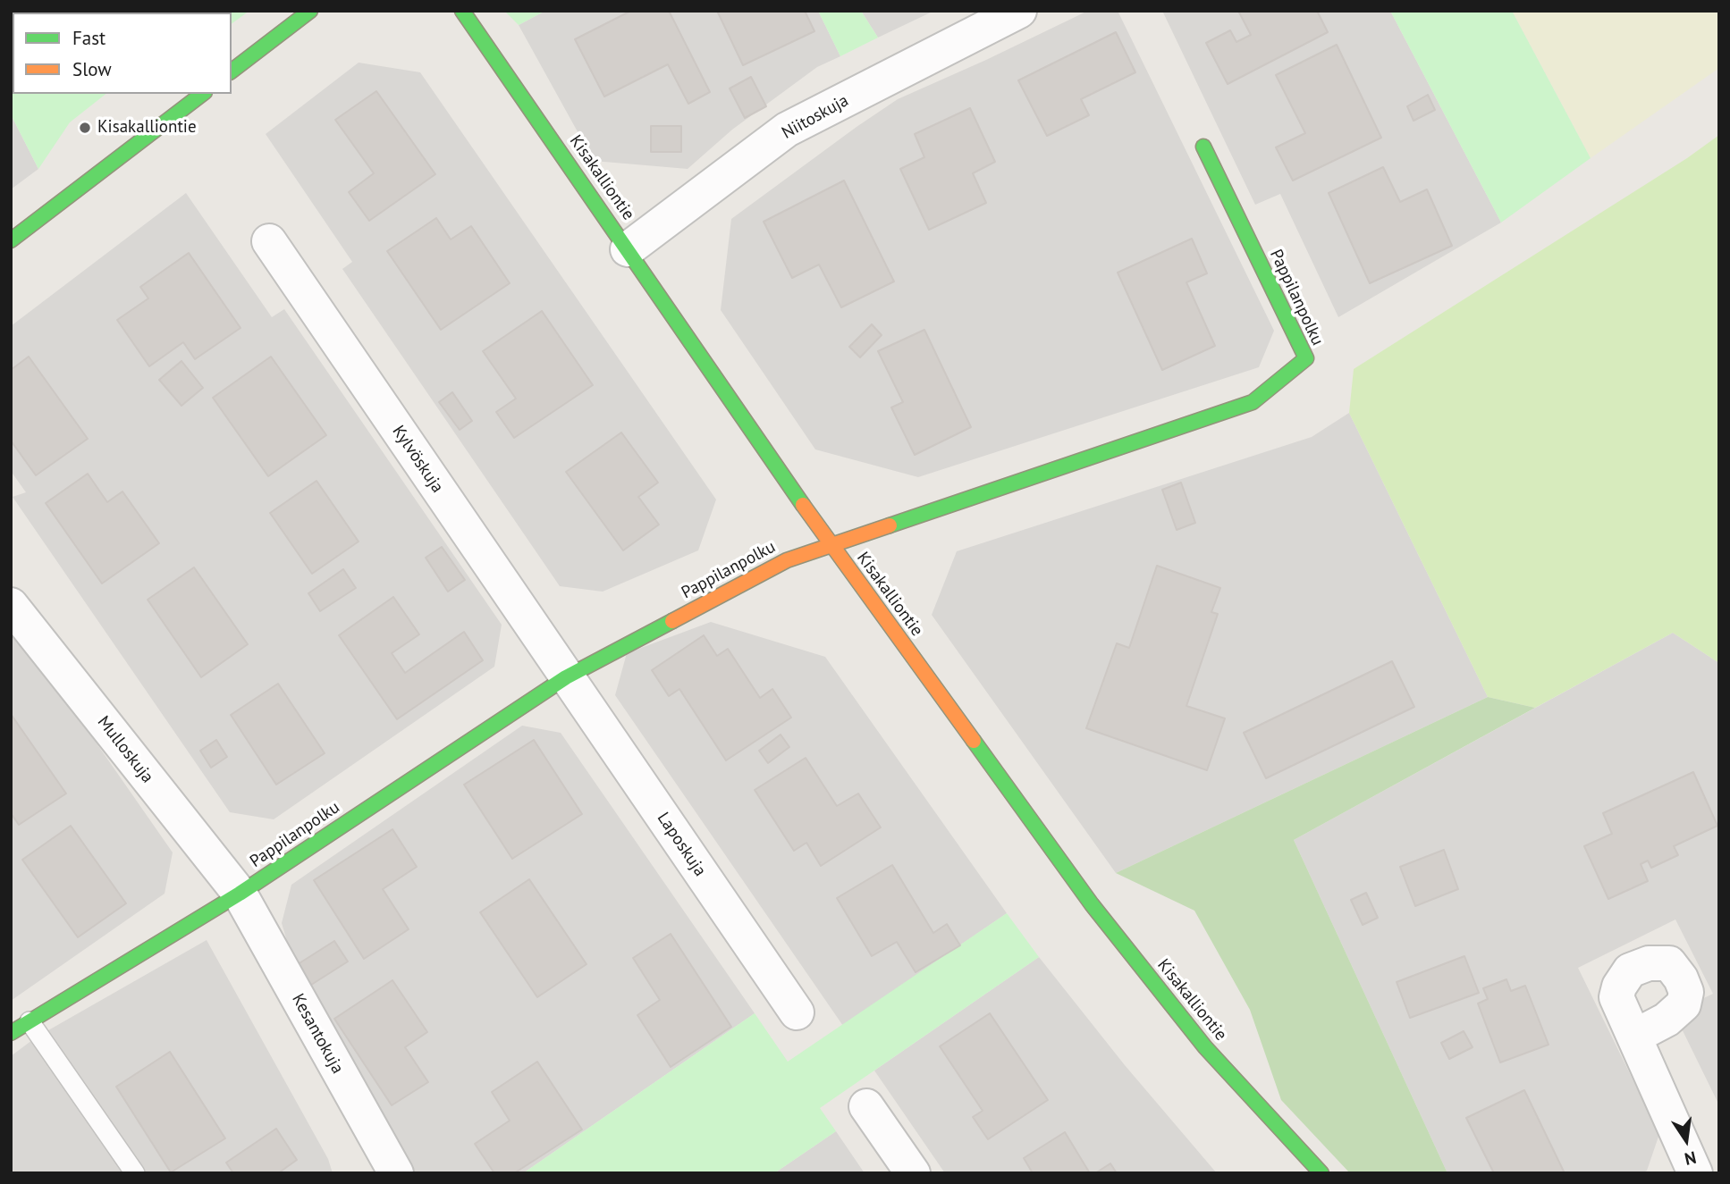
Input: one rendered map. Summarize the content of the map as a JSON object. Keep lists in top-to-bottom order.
{
  "streets": {
    "street": [
      "Niitoskuja",
      "Kisakalliontie",
      "Pappilanpolku",
      "Kylvöskuja",
      "Mulloskuja",
      "Laposkuja",
      "Kesantokuja"
    ]
  },
  "crossings": [
    ["Niitoskuja", "Kisakalliontie"],
    ["Kisakalliontie", "Pappilanpolku"],
    ["Pappilanpolku", "Kylvöskuja"],
    ["Pappilanpolku", "Mulloskuja"],
    ["Pappilanpolku", "Laposkuja"],
    ["Pappilanpolku", "Kesantokuja"],
    ["Kylvöskuja", "Laposkuja"],
    ["Mulloskuja", "Kesantokuja"]
  ],
  "places": ["Kisakalliontie"],
  "legend": ["Fast", "Slow"],
  "north": "bottom"
}
